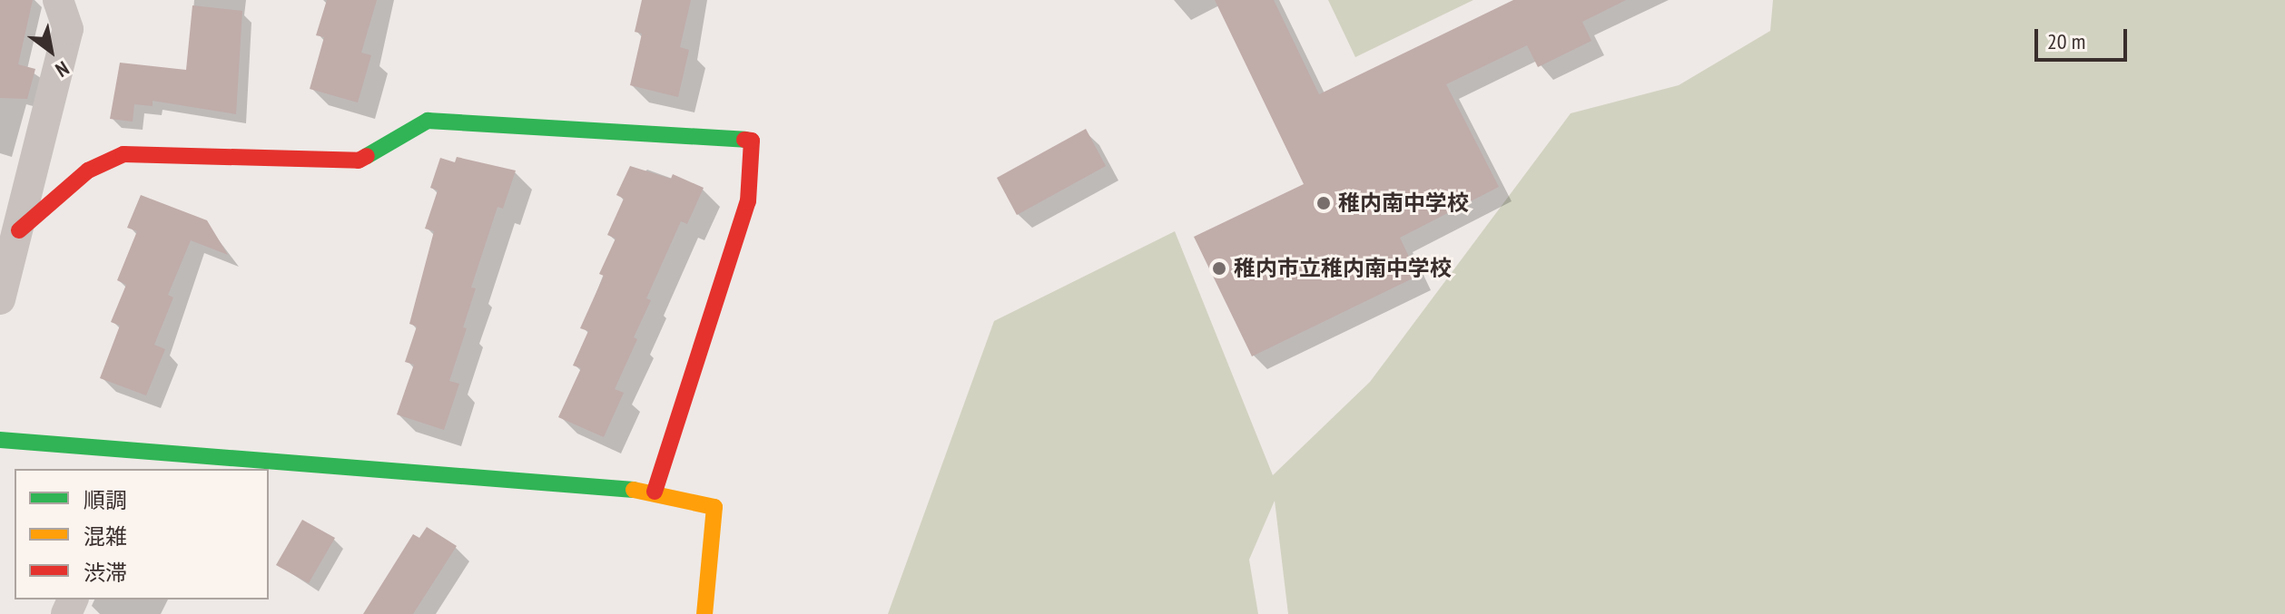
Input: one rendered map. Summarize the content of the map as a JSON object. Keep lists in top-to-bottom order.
{
  "places": ["稚内南中学校", "稚内市立稚内南中学校"],
  "legend": ["順調", "混雑", "渋滞"],
  "scale_bar": "20 m",
  "north": "bottom right"
}
